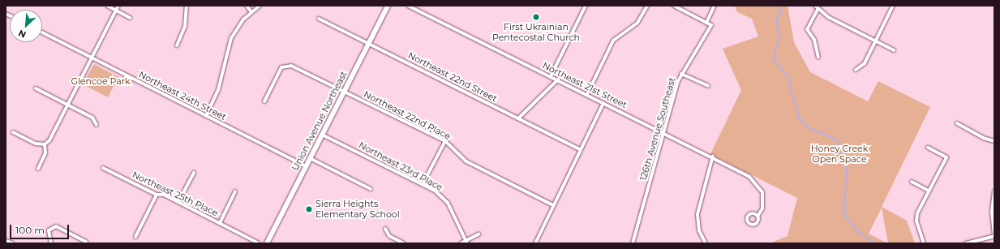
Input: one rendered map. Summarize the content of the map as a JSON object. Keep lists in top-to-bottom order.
{
  "streets": {
    "street": [
      "Northeast 22nd Street",
      "Northeast 21st Street",
      "Northeast 24th Street",
      "Northeast 22nd Place",
      "Union Avenue Northeast",
      "126th Avenue Southeast",
      "Northeast 23rd Place",
      "Northeast 25th Place"
    ]
  },
  "crossings": [
    ["Northeast 22nd Street", "Union Avenue Northeast"],
    ["Northeast 21st Street", "126th Avenue Southeast"],
    ["Northeast 24th Street", "Union Avenue Northeast"],
    ["Northeast 22nd Place", "Union Avenue Northeast"],
    ["Union Avenue Northeast", "Northeast 23rd Place"]
  ],
  "parks": ["Glencoe Park", "Honey Creek Open Space"],
  "places": ["First Ukrainian Pentecostal Church", "Sierra Heights Elementary School"],
  "scale_bar": "100 m",
  "north": "bottom left"
}
